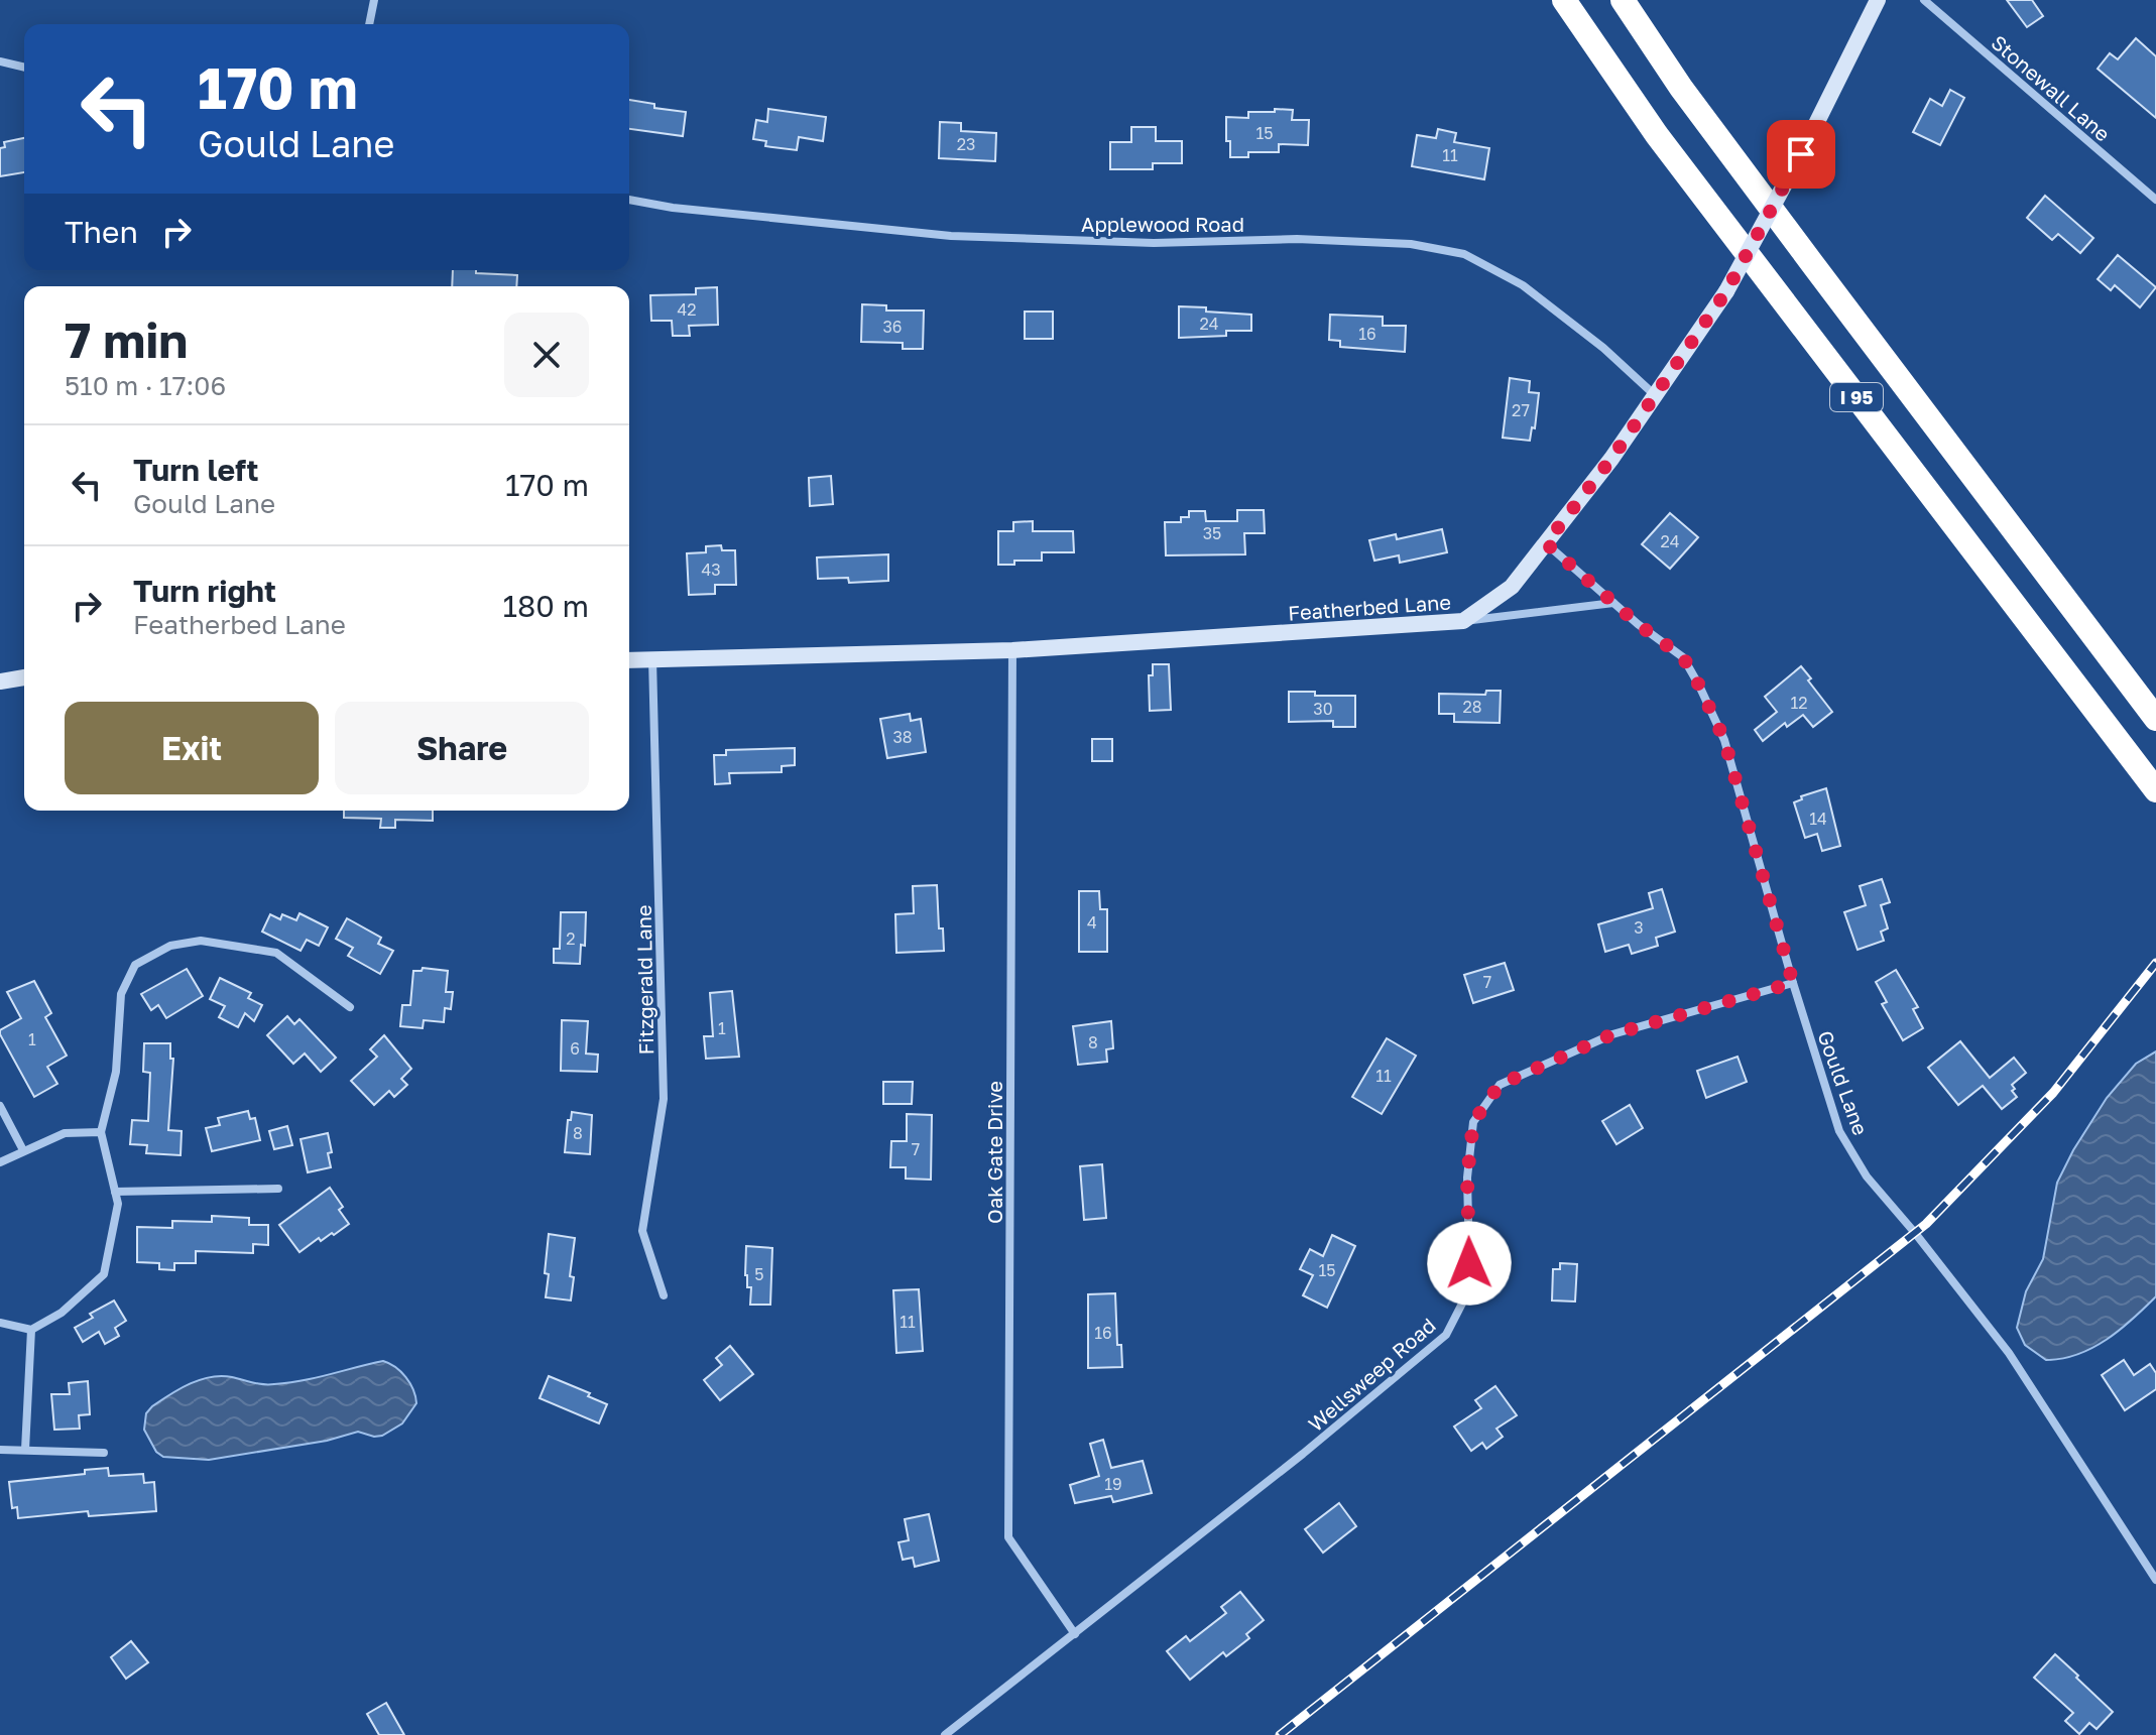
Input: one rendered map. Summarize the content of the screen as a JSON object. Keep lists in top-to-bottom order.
{
  "streets": {
    "highway": ["I 95"],
    "street": [
      "Stonewall Lane",
      "Applewood Road",
      "Featherbed Lane",
      "Fitzgerald Lane",
      "Gould Lane",
      "Oak Gate Drive",
      "Wellsweep Road"
    ]
  },
  "crossings": [
    ["Applewood Road", "Featherbed Lane"],
    ["Featherbed Lane", "Fitzgerald Lane"],
    ["Featherbed Lane", "Gould Lane"],
    ["Featherbed Lane", "Oak Gate Drive"],
    ["Gould Lane", "Wellsweep Road"],
    ["Oak Gate Drive", "Wellsweep Road"]
  ],
  "house_numbers": [
    "15",
    "23",
    "11",
    "42",
    "24",
    "36",
    "16",
    "27",
    "35",
    "24",
    "43",
    "12",
    "28",
    "30",
    "38",
    "14",
    "4",
    "3",
    "2",
    "7",
    "1",
    "1",
    "8",
    "6",
    "11",
    "8",
    "7",
    "15",
    "5",
    "11",
    "16",
    "19"
  ],
  "page": {
    "turn": ["170 m", "Gould Lane"],
    "then": "Then",
    "heading": ["7 min", "510 m · 17:06"],
    "list": [
      {
        "name": "Turn left",
        "note": "Gould Lane",
        "value": "170 m"
      },
      {
        "name": "Turn right",
        "note": "Featherbed Lane",
        "value": "180 m"
      }
    ],
    "buttons": ["Exit", "Share"]
  }
}
